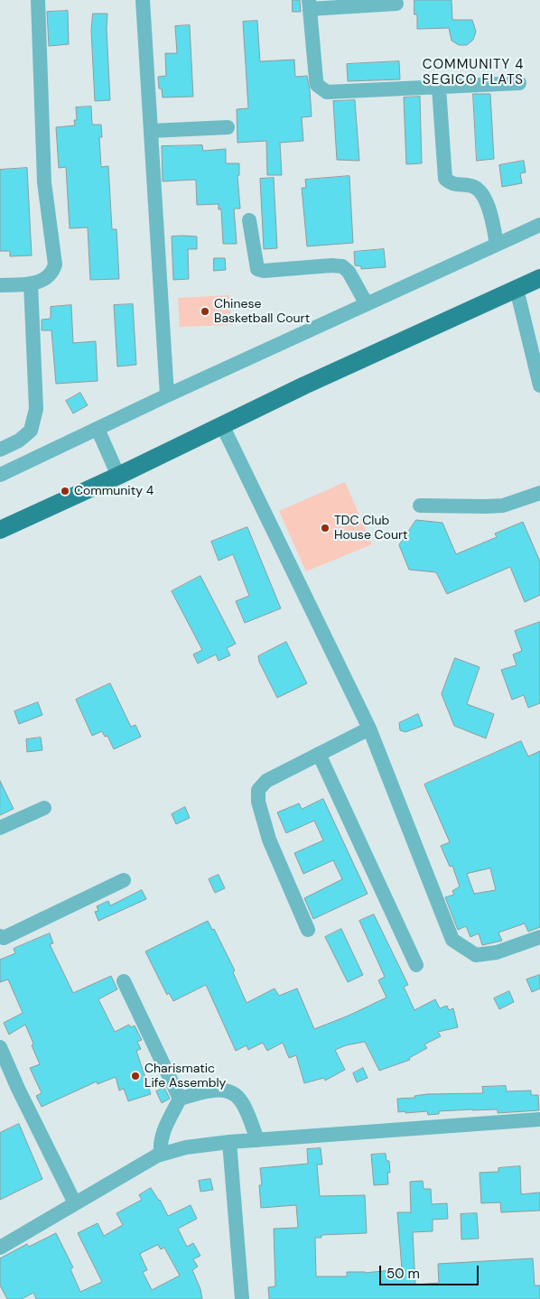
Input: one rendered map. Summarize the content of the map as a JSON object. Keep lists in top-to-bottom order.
{
  "districts": ["COMMUNITY 4 SEGICO FLATS"],
  "places": [
    "Chinese Basketball Court",
    "Community 4",
    "TDC Club House Court",
    "Charismatic Life Assembly"
  ],
  "scale_bar": "50 m"
}
